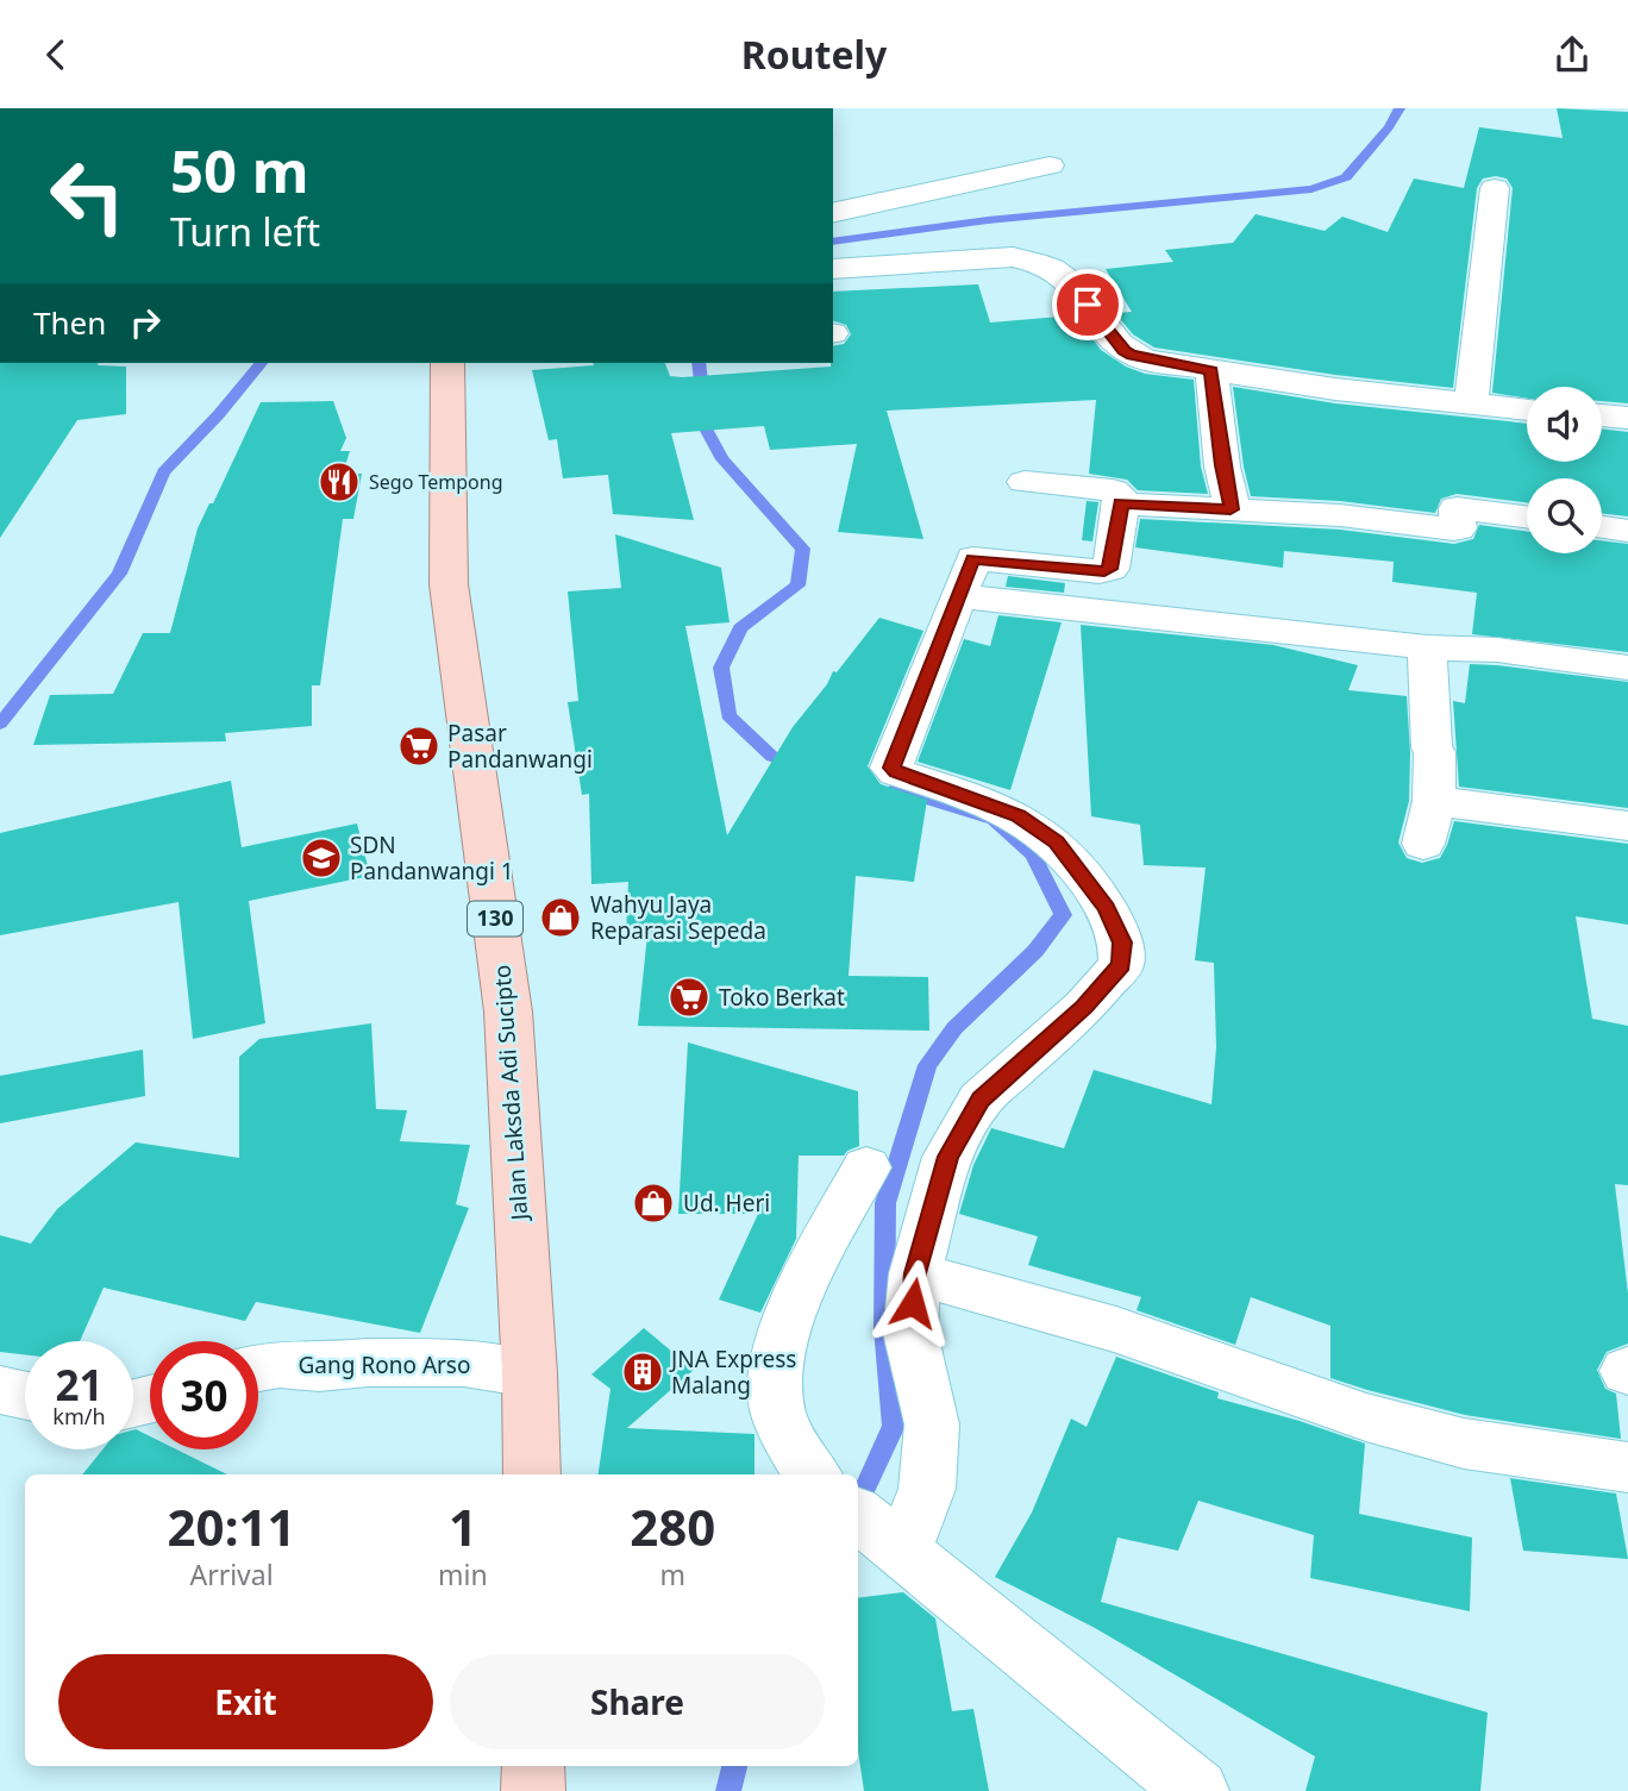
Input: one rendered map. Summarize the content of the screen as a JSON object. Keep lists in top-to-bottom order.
{
  "streets": {
    "main road": ["130", "Jalan Laksda Adi Sucipto"],
    "street": ["Gang Rono Arso"]
  },
  "crossings": [
    ["Jalan Laksda Adi Sucipto", "Gang Rono Arso"]
  ],
  "places": {
    "restaurant": ["Sego Tempong"],
    "supermarket": ["Pasar Pandanwangi", "Toko Berkat"],
    "school or university": ["SDN Pandanwangi 1"],
    "shop": ["Wahyu Jaya Reparasi Sepeda", "Ud. Heri"],
    "building": ["JNA Express Malang"]
  },
  "page": {
    "header": "Routely",
    "turn": ["50 m", "Turn left"],
    "then": "Then",
    "speed": "21 km/h",
    "limit": "30",
    "eta": [
      "20:11",
      "Arrival",
      "1",
      "min",
      "280",
      "m"
    ],
    "buttons": ["Exit", "Share"]
  }
}
